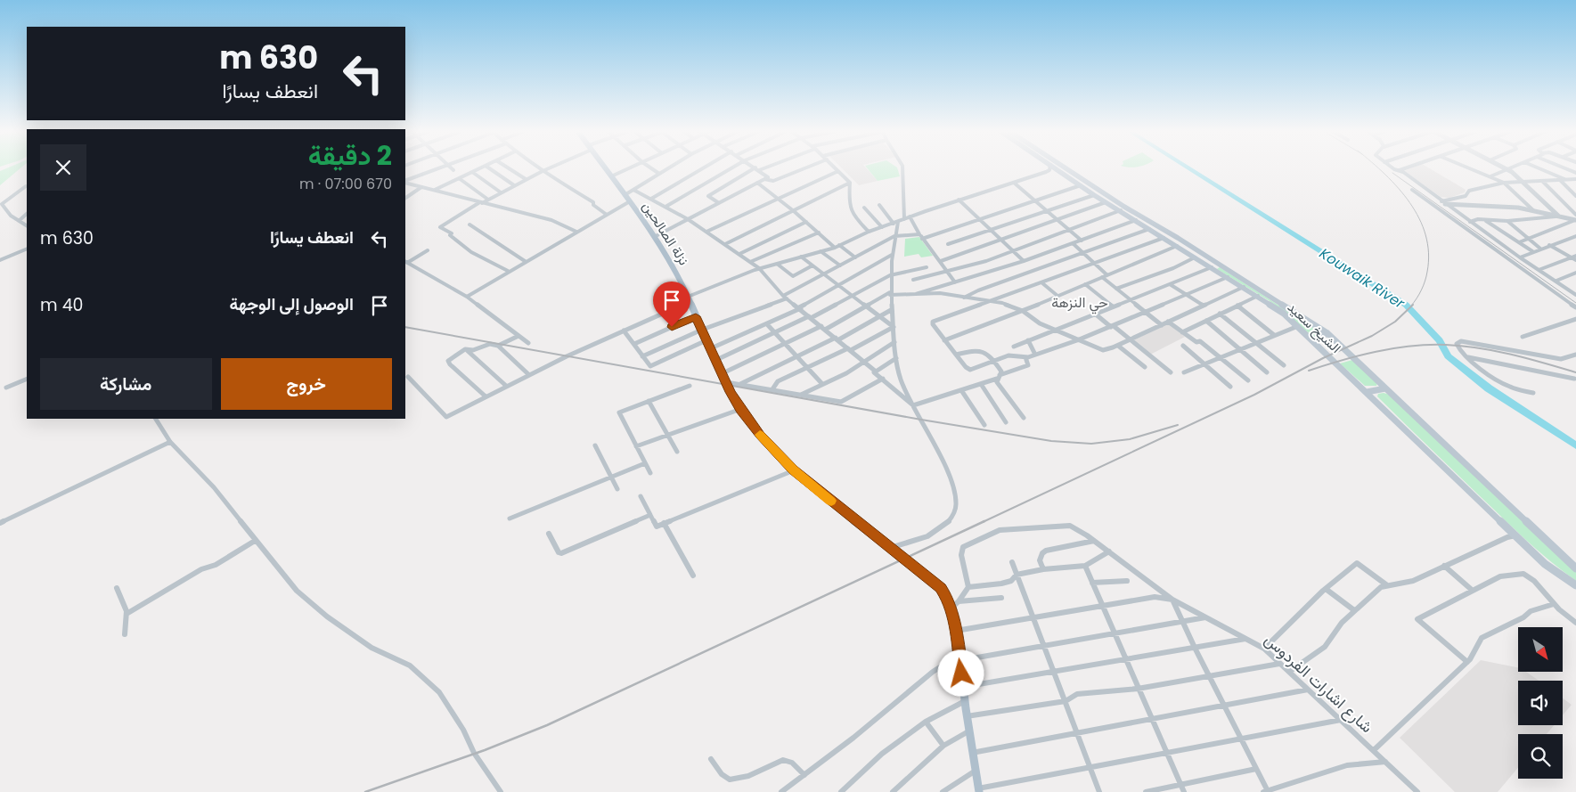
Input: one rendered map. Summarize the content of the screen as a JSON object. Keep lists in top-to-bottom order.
{
  "streets": {
    "main road": ["نزلة الصالحين", "الشيخ سعيد"],
    "street": ["شارع اشارات الفردوس"]
  },
  "crossings": [
    ["نزلة الصالحين", "شارع اشارات الفردوس"]
  ],
  "districts": ["حي النزهة"],
  "water": ["Kouwaik River"],
  "north": "bottom right",
  "page": {
    "turn": ["630 m", "انعطف يسارًا"],
    "heading": ["2 دقيقة", "670 m · 07:00"],
    "list": [
      {
        "name": "انعطف يسارًا",
        "value": "630 m"
      },
      {
        "name": "الوصول إلى الوجهة",
        "value": "40 m"
      }
    ],
    "buttons": ["خروج", "مشاركة"]
  }
}
